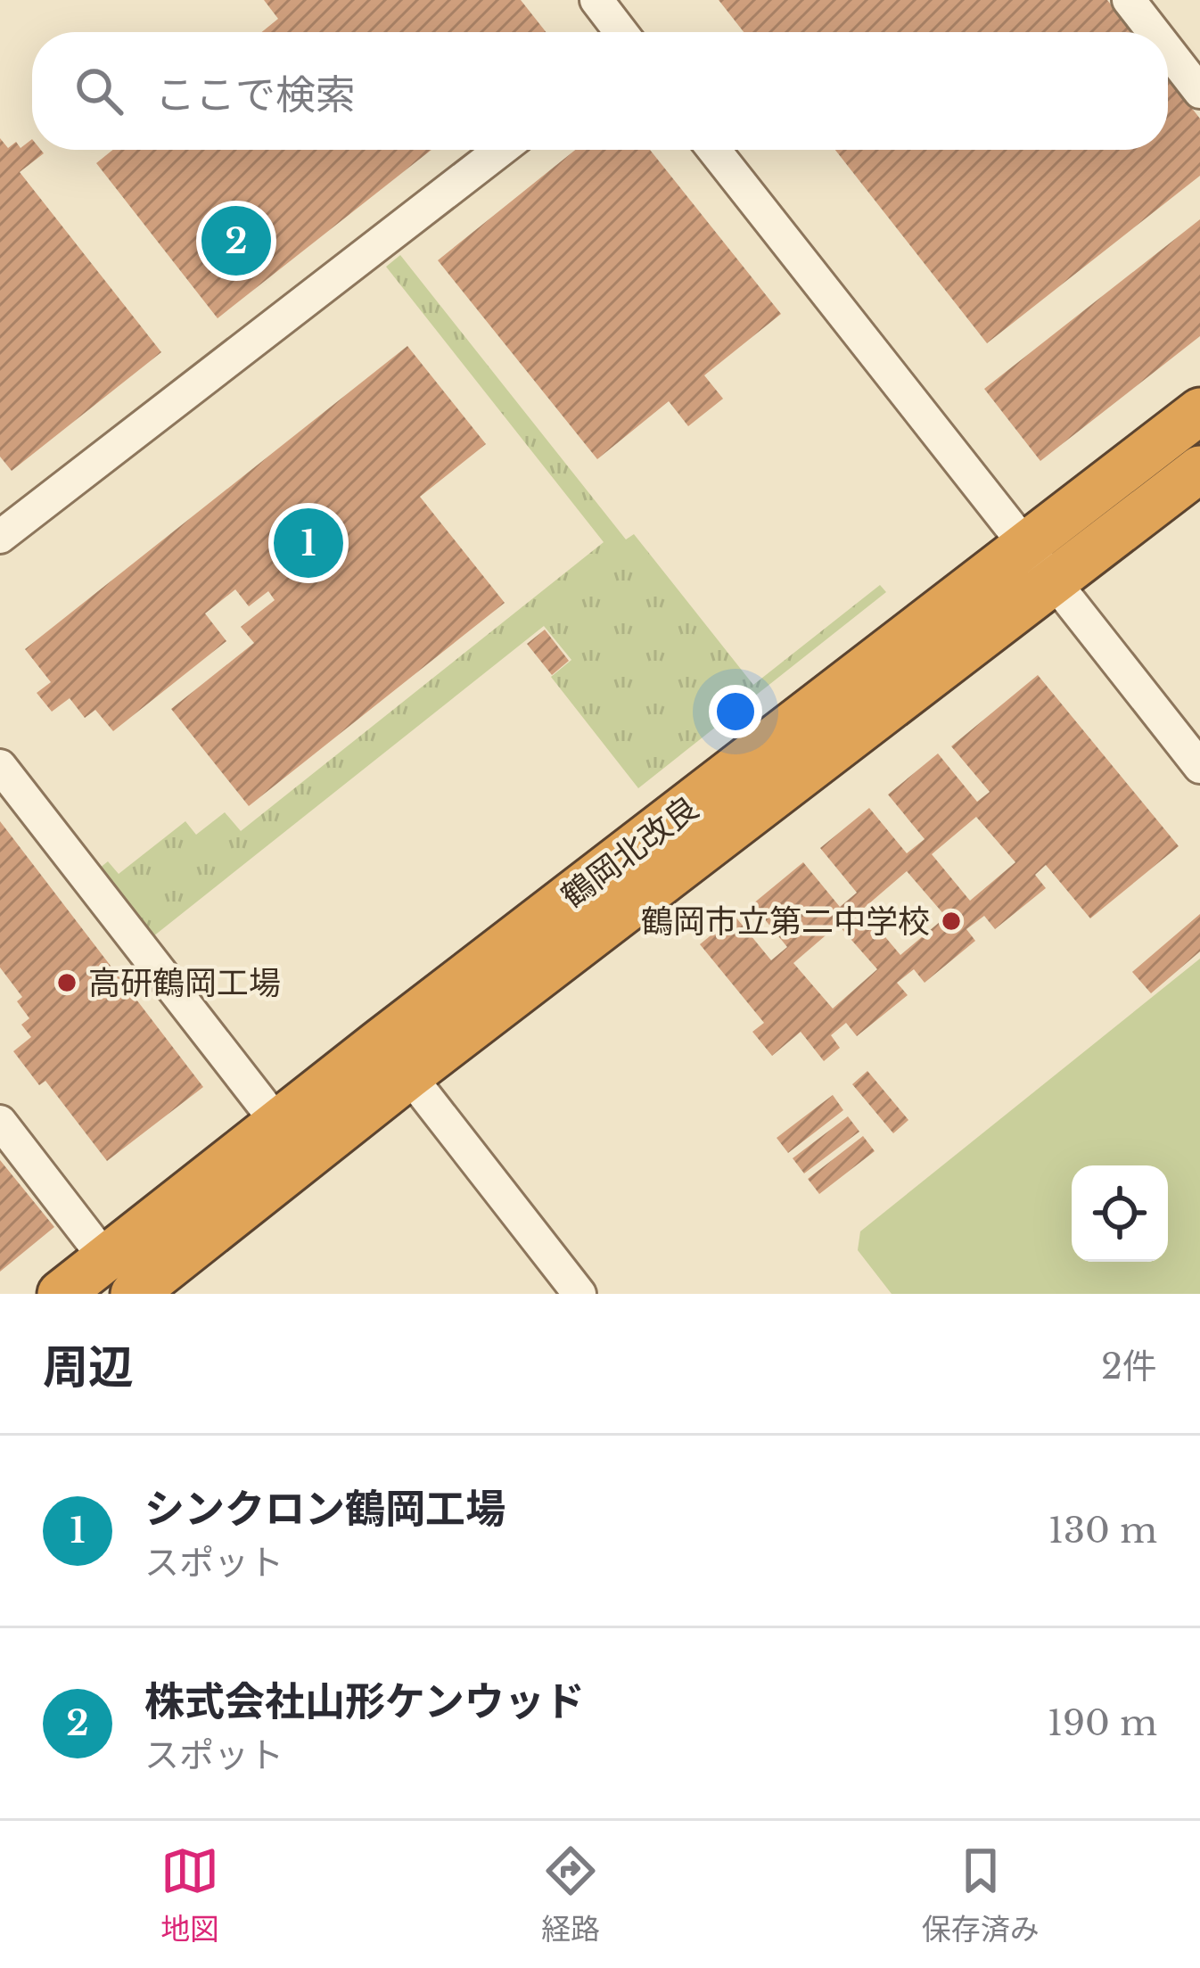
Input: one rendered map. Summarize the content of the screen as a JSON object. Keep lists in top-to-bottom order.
{
  "streets": {
    "highway": ["鶴岡北改良"]
  },
  "places": ["鶴岡市立第二中学校", "高研鶴岡工場"],
  "page": {
    "search": "ここで検索",
    "pins": ["2", "1"],
    "heading": ["周辺", "2件"],
    "list": [
      {
        "mark": "1",
        "name": "シンクロン鶴岡工場",
        "note": "スポット",
        "value": "130 m"
      },
      {
        "mark": "2",
        "name": "株式会社山形ケンウッド",
        "note": "スポット",
        "value": "190 m"
      }
    ],
    "nav": ["地図", "経路", "保存済み"]
  }
}
